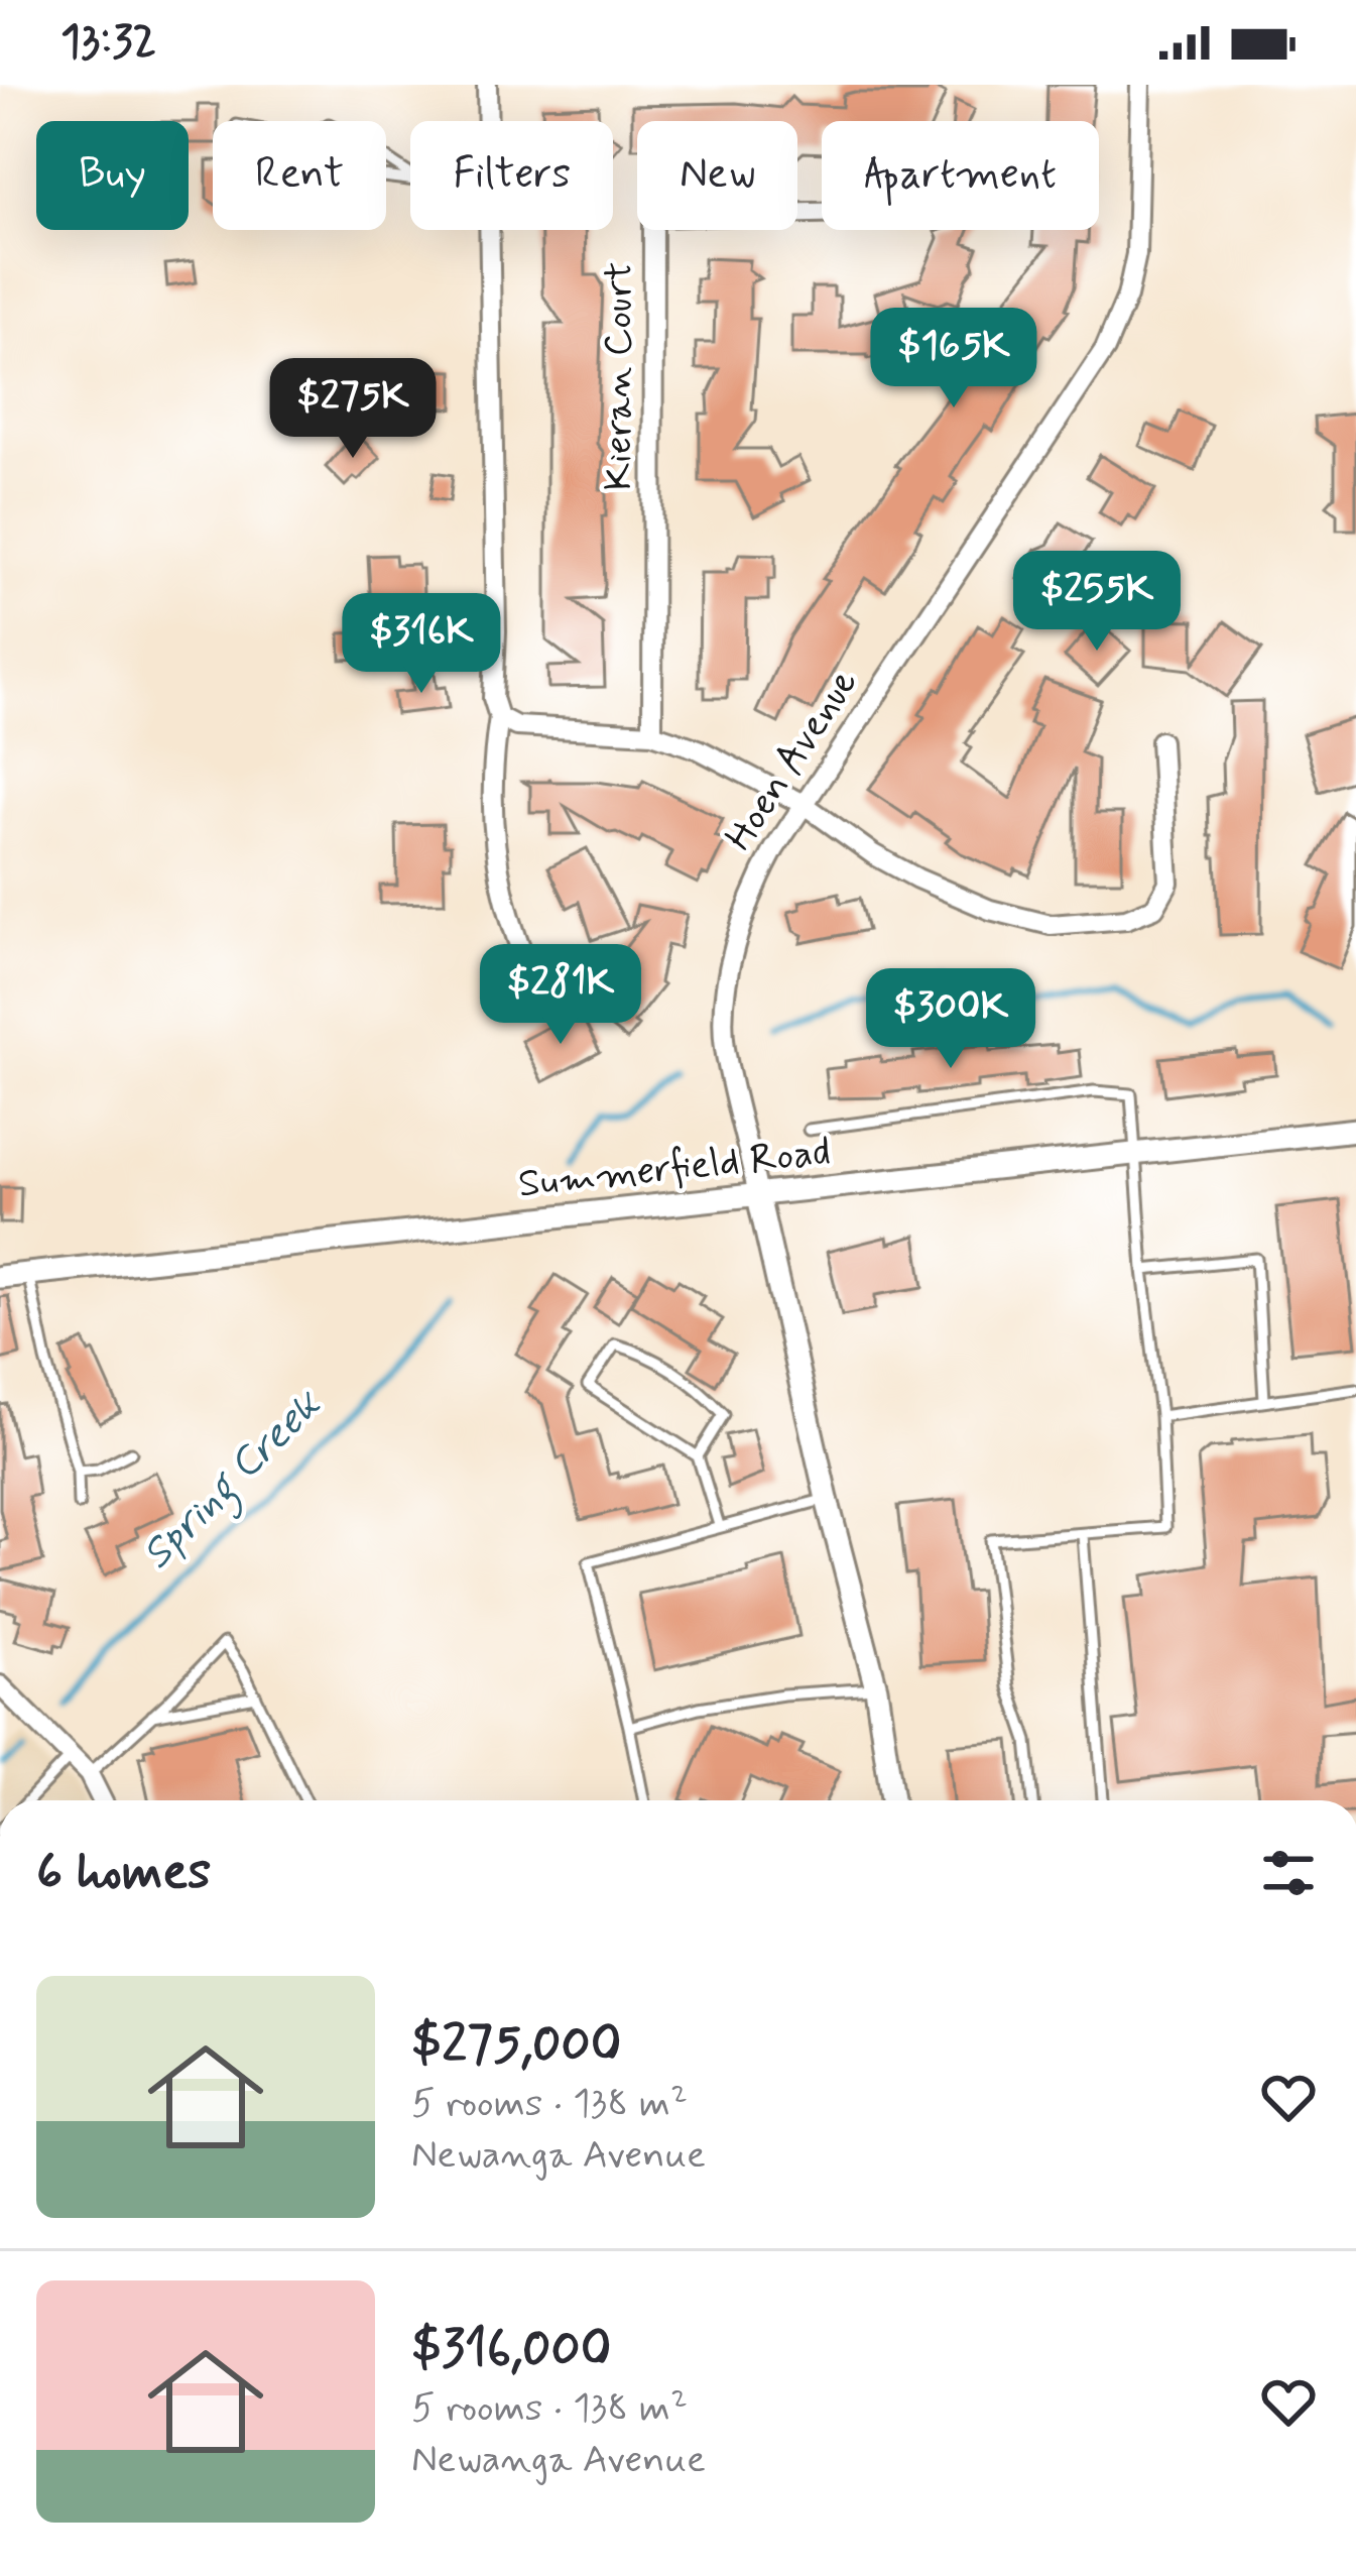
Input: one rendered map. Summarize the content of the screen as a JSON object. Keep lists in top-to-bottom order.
{
  "streets": {
    "street": ["Kieran Court", "Hoen Avenue", "Summerfield Road"]
  },
  "crossings": [
    ["Hoen Avenue", "Summerfield Road"]
  ],
  "water": ["Spring Creek"],
  "page": {
    "status": "13:32",
    "chip": [
      "Buy",
      "Rent",
      "Filters",
      "New",
      "Apartment"
    ],
    "price": [
      "$165K",
      "$275K",
      "$255K",
      "$316K",
      "$281K",
      "$300K"
    ],
    "heading": "6 homes",
    "list": [
      {
        "name": "$275,000",
        "note": "5 rooms · 138 m² · Newanga Avenue"
      },
      {
        "name": "$316,000",
        "note": "5 rooms · 138 m² · Newanga Avenue"
      }
    ]
  }
}
